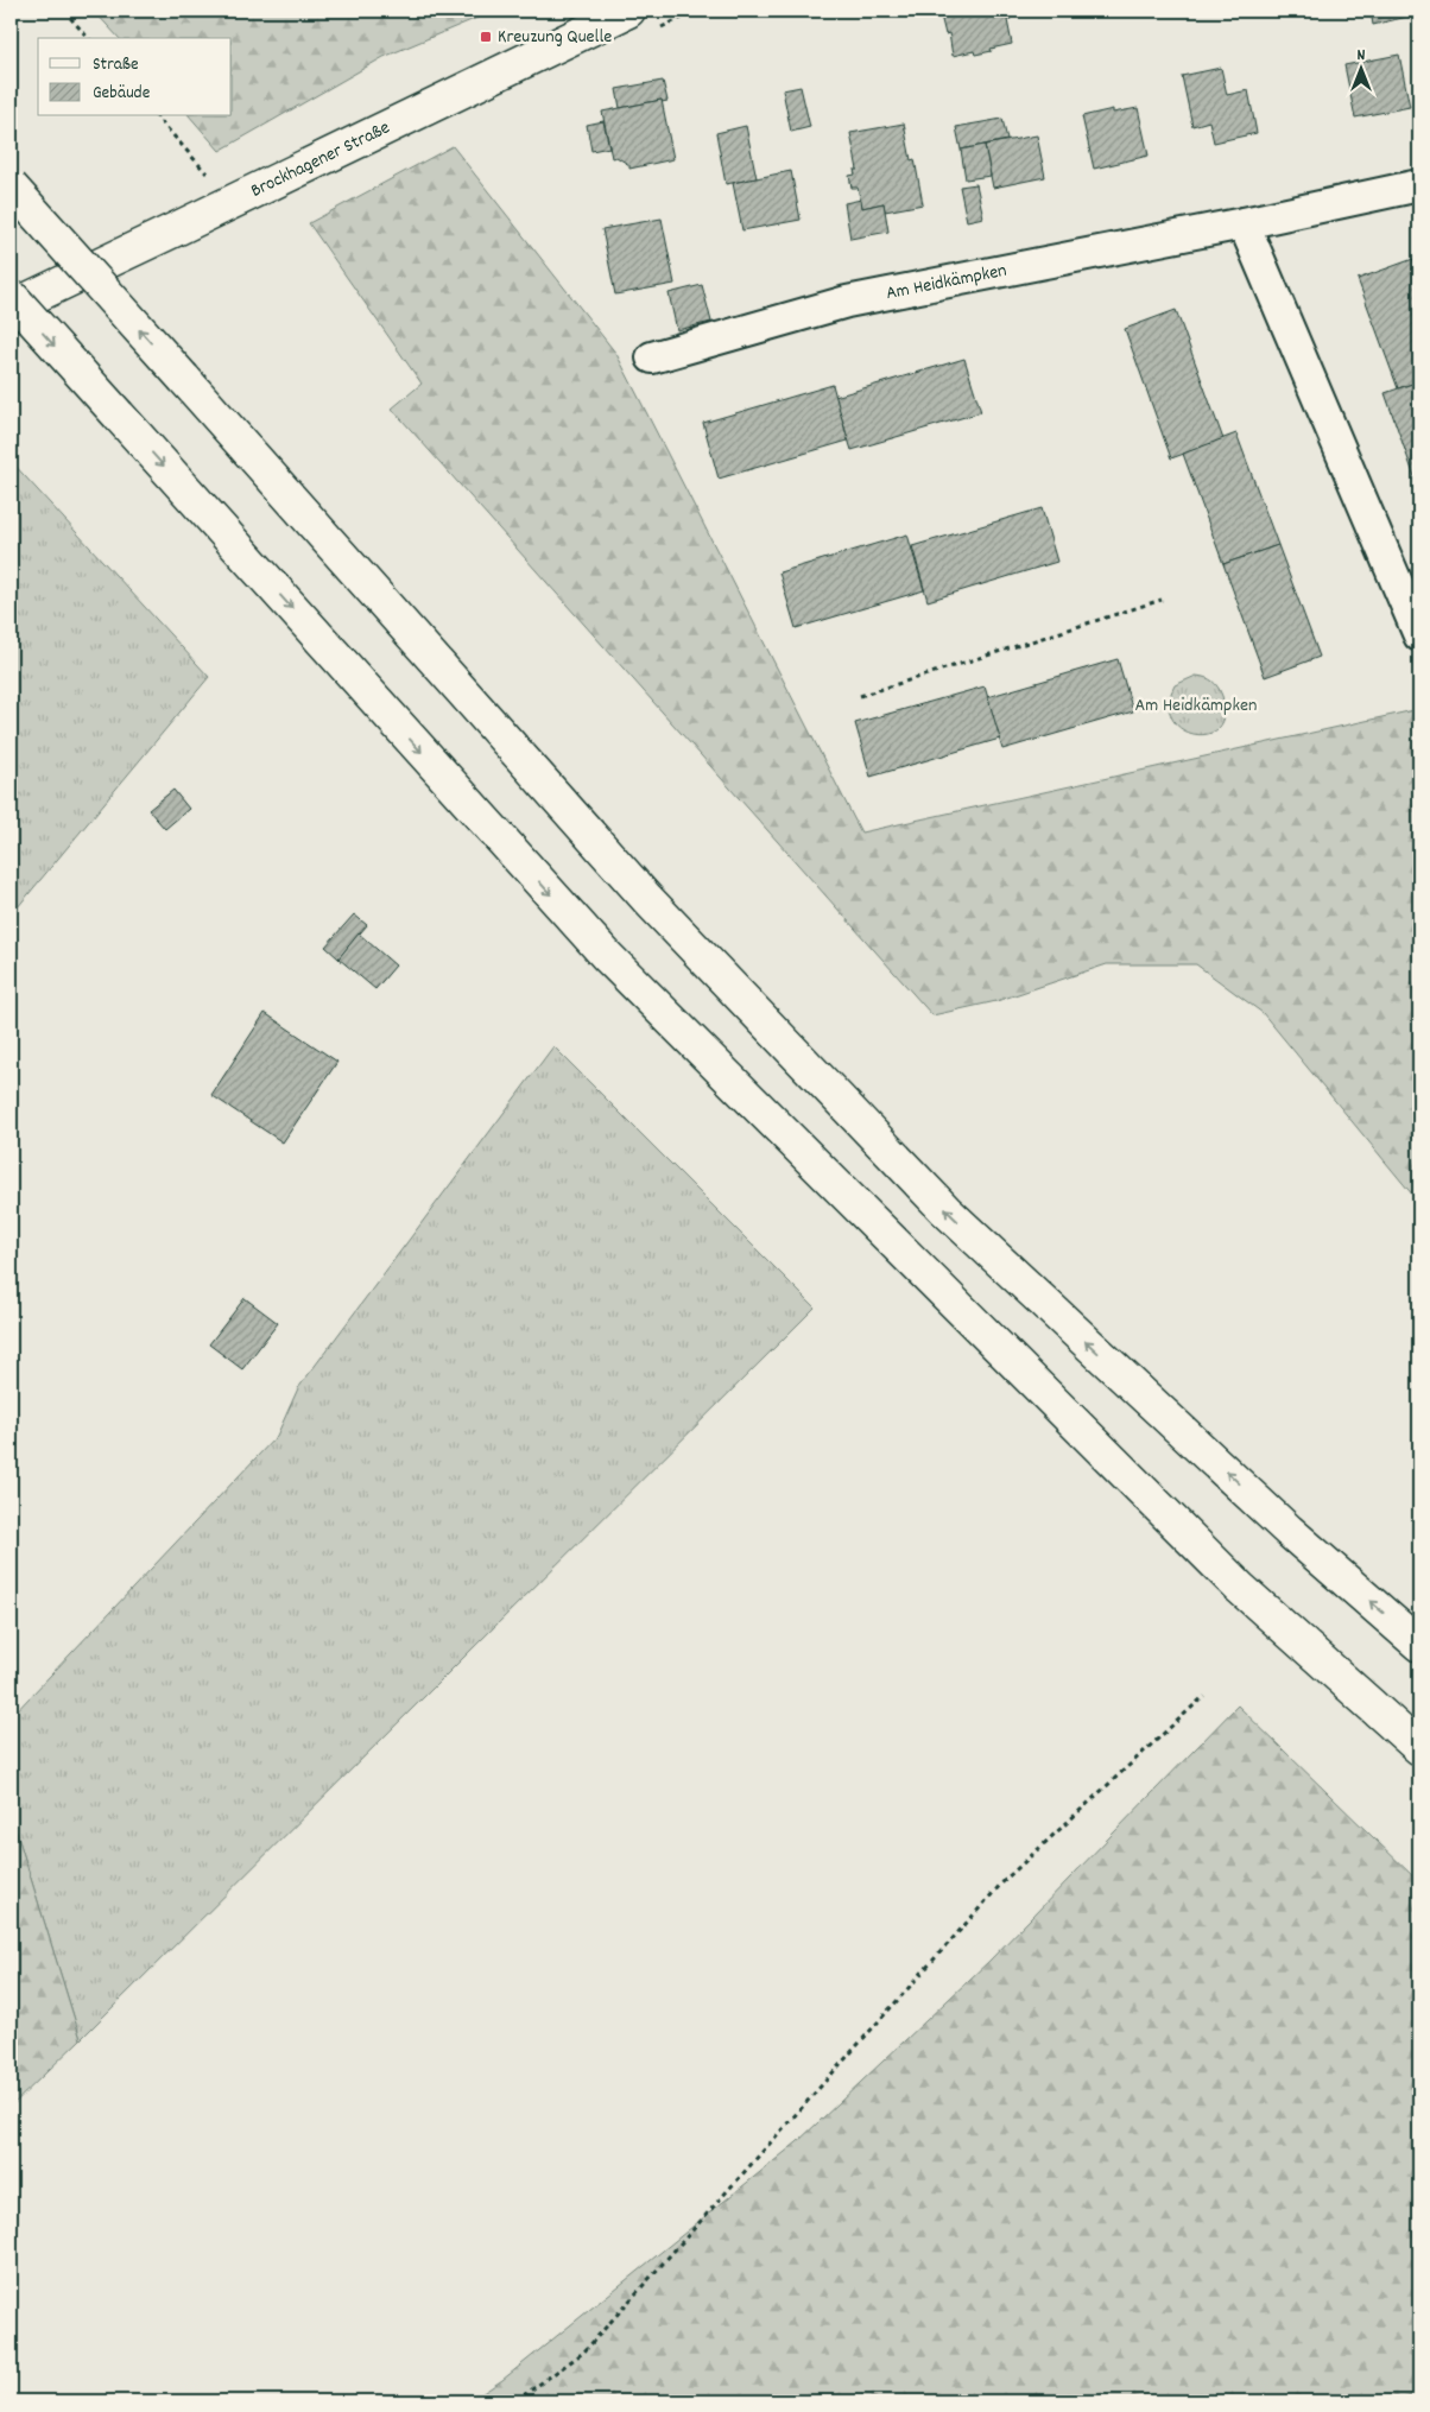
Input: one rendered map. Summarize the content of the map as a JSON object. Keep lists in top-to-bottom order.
{
  "streets": {
    "main road": ["Brockhagener Straße"],
    "street": ["Am Heidkämpken"]
  },
  "parks": ["Am Heidkämpken"],
  "places": {
    "transit": ["Kreuzung Quelle"]
  },
  "legend": ["Straße", "Gebäude"],
  "north": "top"
}
